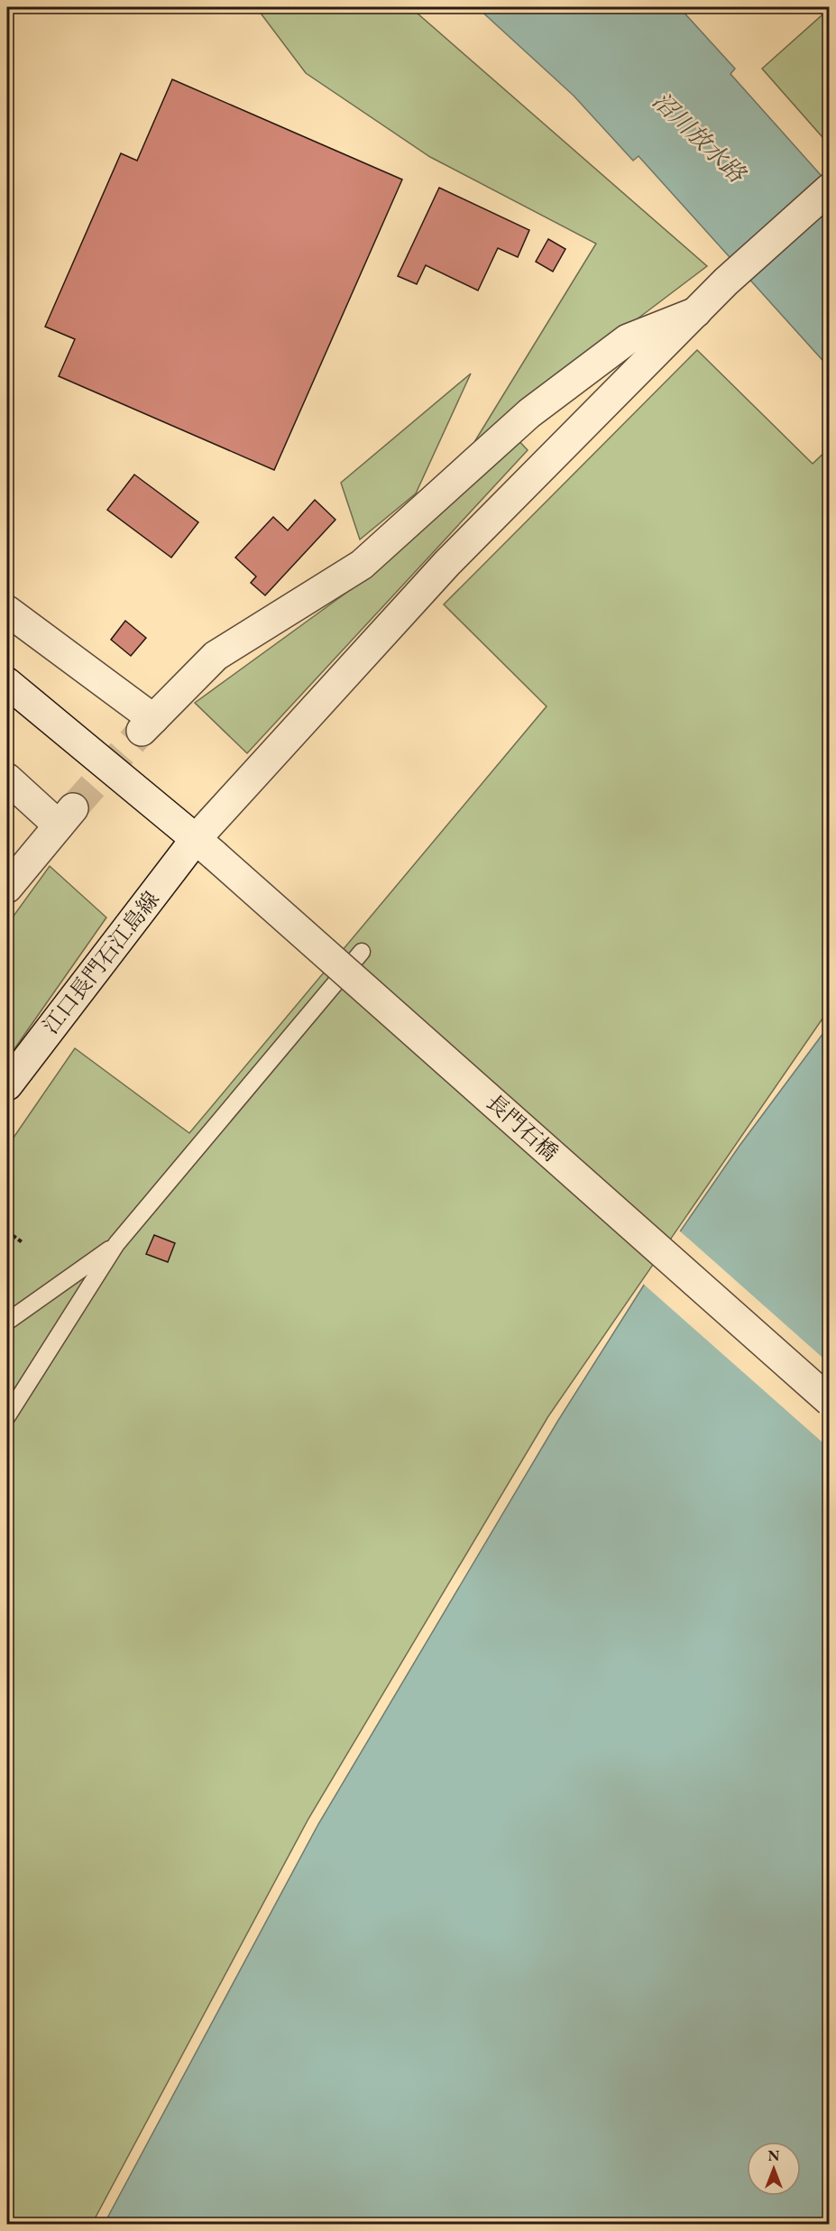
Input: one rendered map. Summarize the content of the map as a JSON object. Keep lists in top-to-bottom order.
{
  "streets": {
    "street": ["江口長門石江島線", "長門石橋"]
  },
  "crossings": [
    ["江口長門石江島線", "長門石橋"]
  ],
  "water": ["沼川放水路"],
  "north": "top"
}
